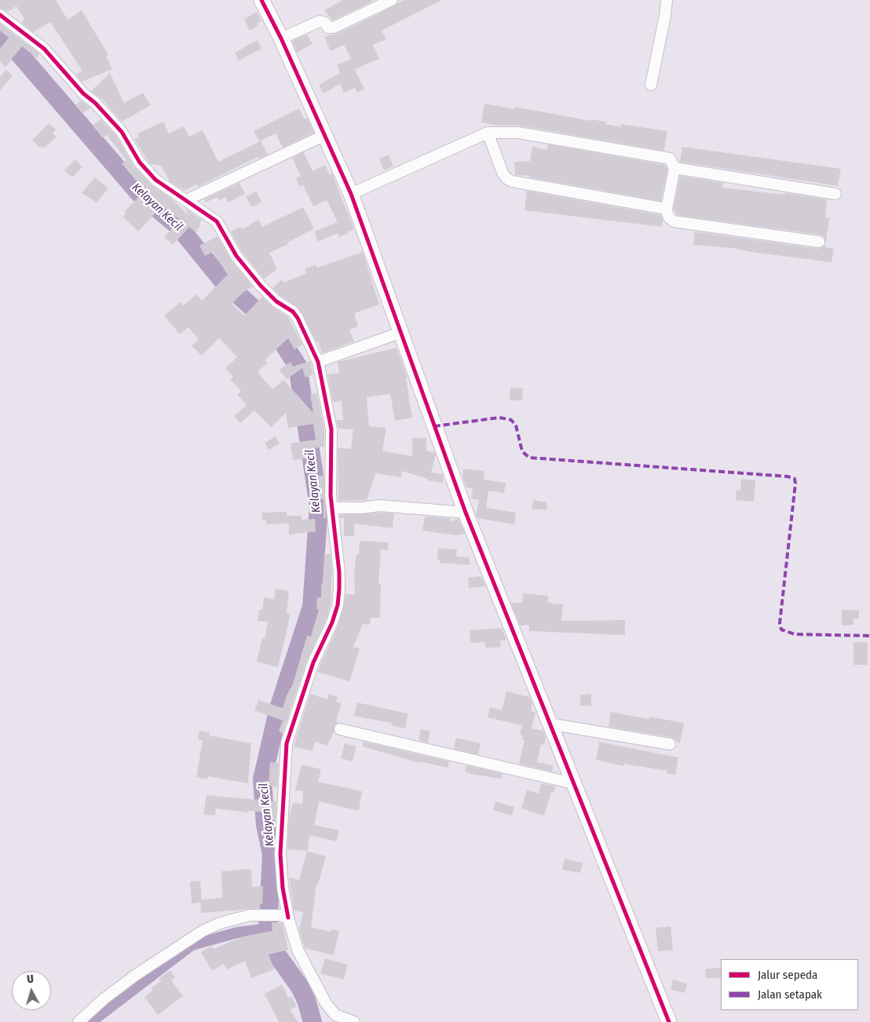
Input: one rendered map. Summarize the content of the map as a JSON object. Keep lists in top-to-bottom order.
{
  "water": ["Kelayan Kecil"],
  "legend": ["Jalur sepeda", "Jalan setapak"],
  "north": "top"
}
